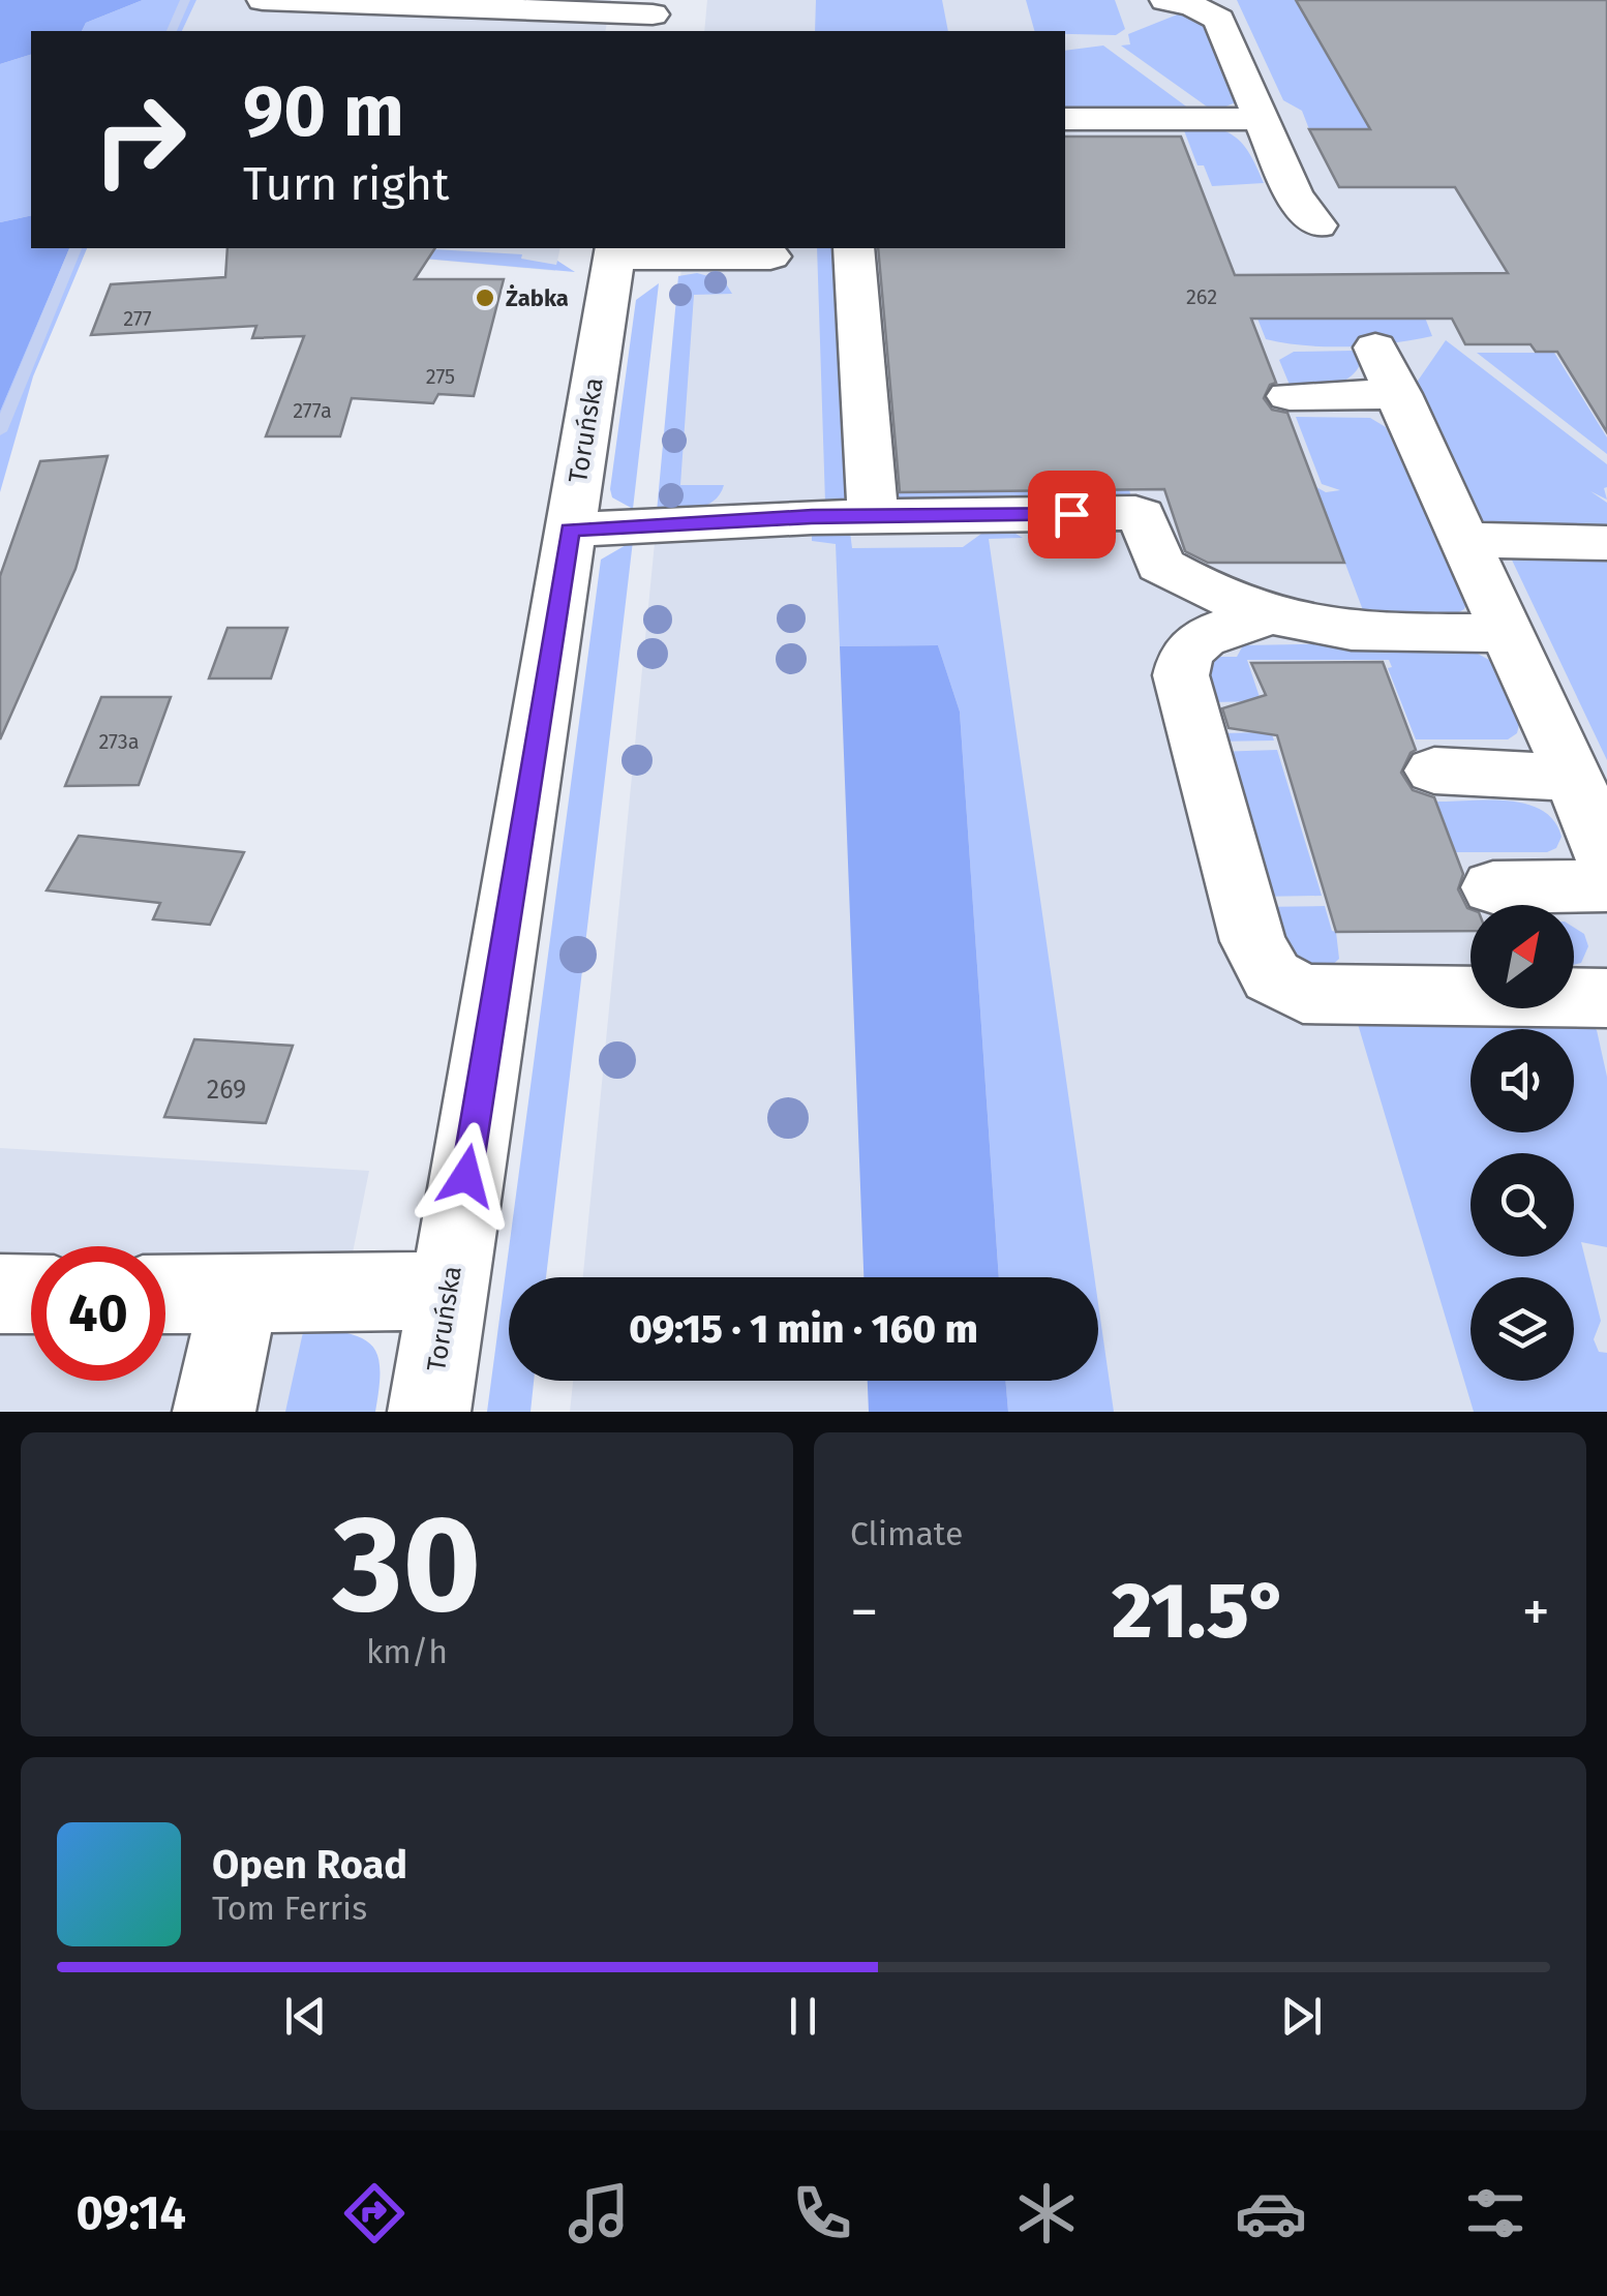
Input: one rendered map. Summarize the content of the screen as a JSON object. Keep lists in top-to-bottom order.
{
  "streets": {
    "street": ["Toruńska"]
  },
  "places": ["Żabka"],
  "house_numbers": [
    "262",
    "277",
    "275",
    "277a",
    "273a",
    "269"
  ],
  "north": "top right",
  "page": {
    "turn": ["90 m", "Turn right"],
    "limit": "40",
    "trip": "09:15 · 1 min · 160 m",
    "tile": [
      ["30", "km/h"],
      "Climate"
    ],
    "heat": ["−", "21.5°", "+"],
    "song": ["Open Road", "Tom Ferris"],
    "tabs": "09:14"
  }
}
